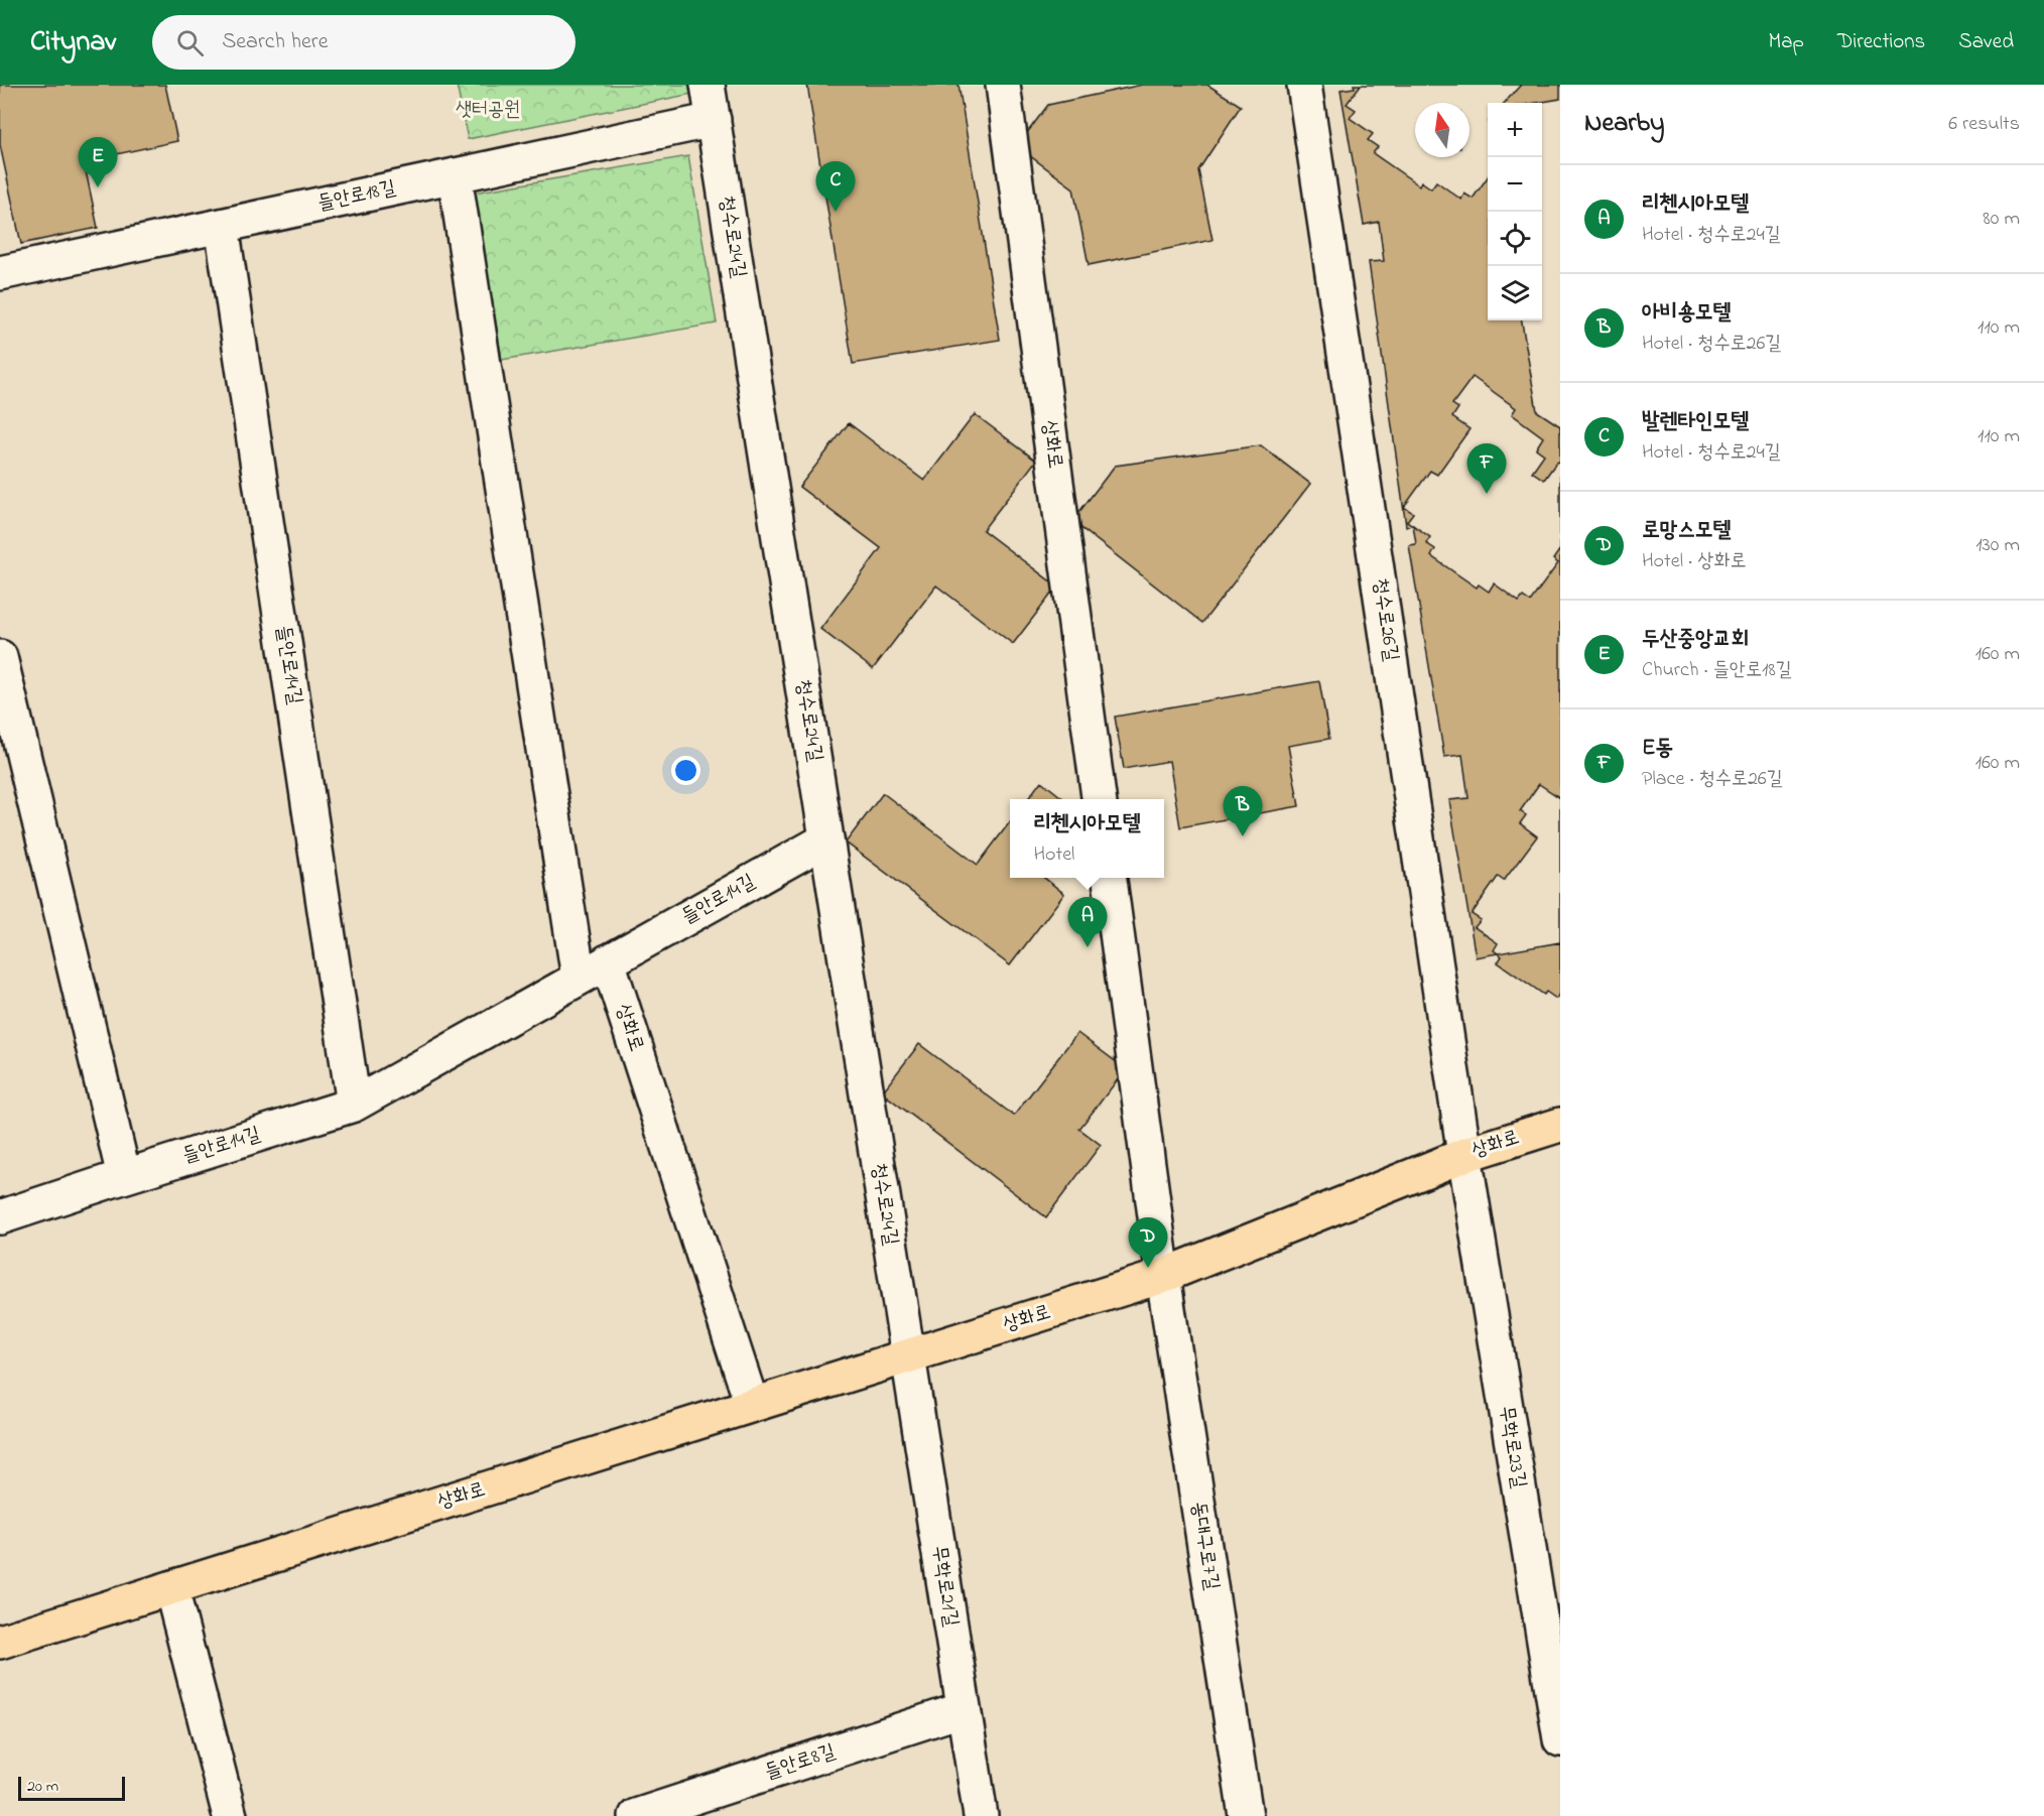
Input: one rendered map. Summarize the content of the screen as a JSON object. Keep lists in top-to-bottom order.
{
  "streets": {
    "main road": ["상화로"],
    "street": [
      "들안로18길",
      "청수로24길",
      "청수로26길",
      "들안로14길",
      "무학로23길",
      "동대구로7길",
      "무학로21길",
      "들안로8길"
    ]
  },
  "crossings": [
    ["들안로18길", "청수로24길"],
    ["들안로18길", "들안로14길"],
    ["청수로24길", "상화로"],
    ["청수로24길", "들안로14길"],
    ["청수로24길", "무학로21길"],
    ["상화로", "청수로26길"],
    ["상화로", "들안로14길"],
    ["상화로", "무학로23길"],
    ["상화로", "동대구로7길"],
    ["상화로", "무학로21길"],
    ["청수로26길", "무학로23길"],
    ["무학로21길", "들안로8길"]
  ],
  "parks": ["샛터공원"],
  "scale_bar": "20 m",
  "north": "top",
  "page": {
    "header": "Citynav",
    "search": "Search here",
    "nav": ["Map", "Directions", "Saved"],
    "heading": ["Nearby", "6 results"],
    "map_buttons": ["+", "−"],
    "pins": [
      "E",
      "C",
      "F",
      "B",
      "A",
      "D"
    ],
    "list": [
      {
        "mark": "A",
        "name": "리첸시아모텔",
        "note": "Hotel · 청수로24길",
        "value": "80 m"
      },
      {
        "mark": "B",
        "name": "아비숑모텔",
        "note": "Hotel · 청수로26길",
        "value": "110 m"
      },
      {
        "mark": "C",
        "name": "발렌타인모텔",
        "note": "Hotel · 청수로24길",
        "value": "110 m"
      },
      {
        "mark": "D",
        "name": "로망스모텔",
        "note": "Hotel · 상화로",
        "value": "130 m"
      },
      {
        "mark": "E",
        "name": "두산중앙교회",
        "note": "Church · 들안로18길",
        "value": "160 m"
      },
      {
        "mark": "F",
        "name": "E동",
        "note": "Place · 청수로26길",
        "value": "160 m"
      }
    ],
    "popup": ["리첸시아모텔", "Hotel"],
    "scale": "20 m"
  }
}
